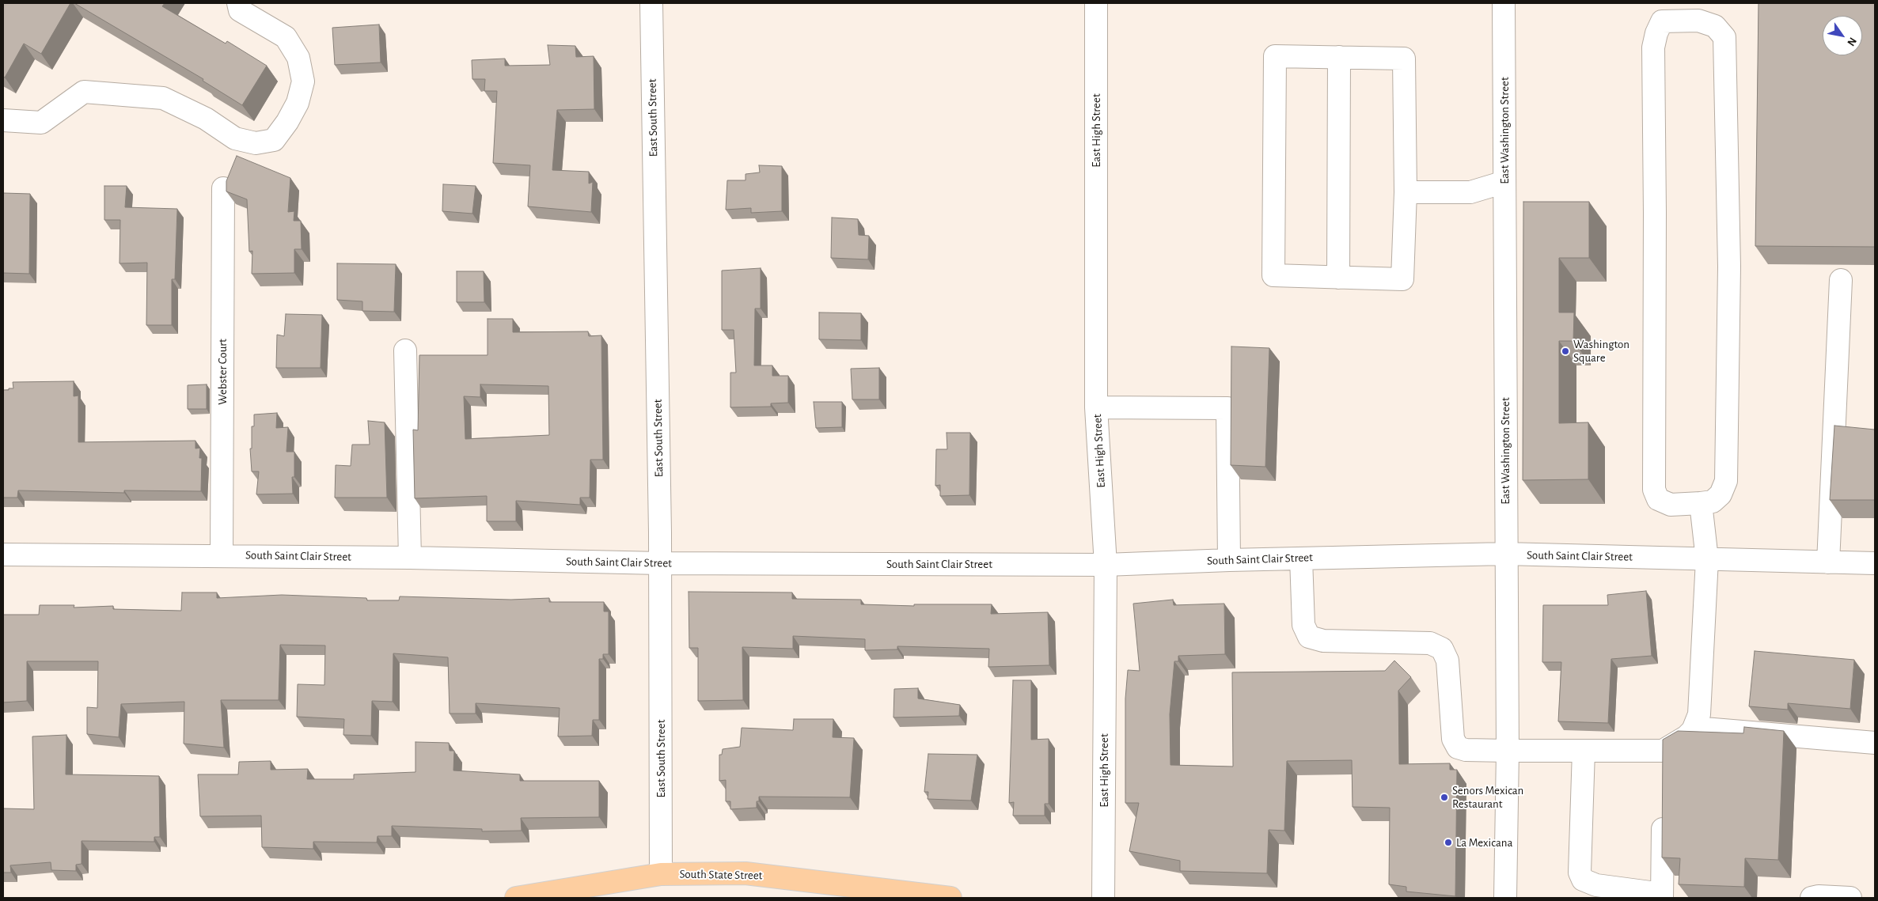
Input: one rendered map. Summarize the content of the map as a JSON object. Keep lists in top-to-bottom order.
{
  "streets": {
    "main road": ["South State Street"],
    "street": [
      "East South Street",
      "East High Street",
      "East Washington Street",
      "Webster Court",
      "South Saint Clair Street"
    ]
  },
  "crossings": [
    ["East South Street", "South Saint Clair Street"],
    ["East South Street", "South State Street"],
    ["East High Street", "South Saint Clair Street"],
    ["East Washington Street", "South Saint Clair Street"],
    ["Webster Court", "South Saint Clair Street"]
  ],
  "places": ["Washington Square", "Senors Mexican Restaurant", "La Mexicana"],
  "north": "bottom right"
}
